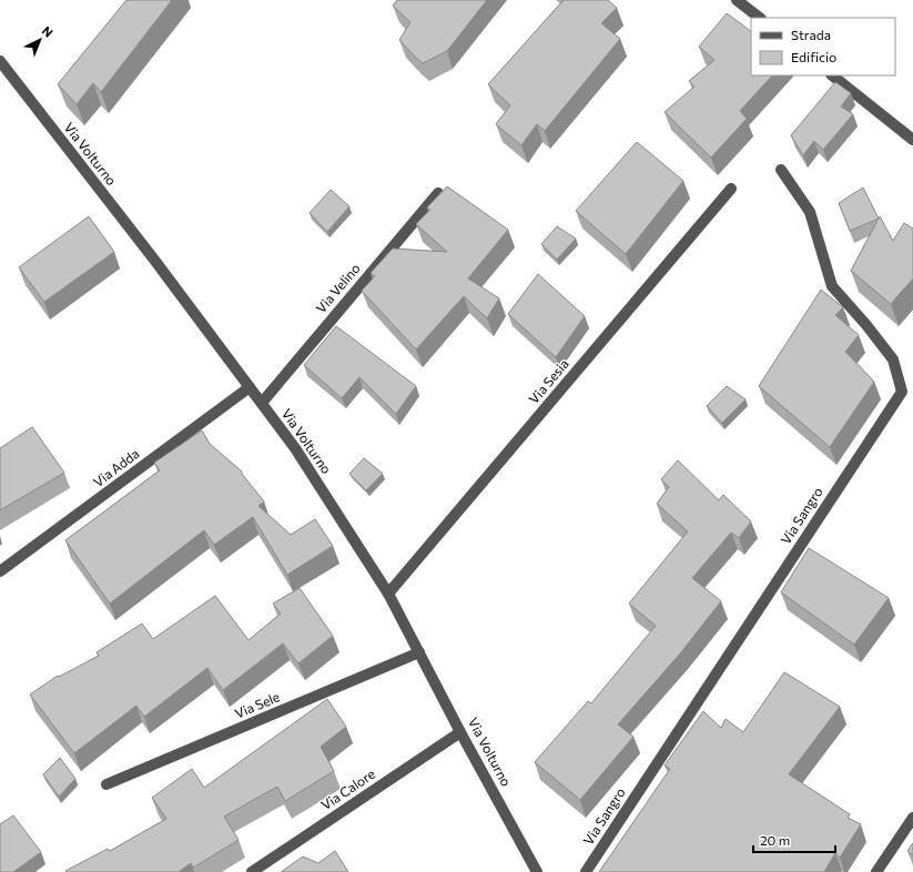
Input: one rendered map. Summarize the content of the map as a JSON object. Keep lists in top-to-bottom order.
{
  "streets": {
    "street": [
      "Via Volturno",
      "Via Velino",
      "Via Sesia",
      "Via Adda",
      "Via Sangro",
      "Via Sele",
      "Via Calore"
    ]
  },
  "crossings": [
    ["Via Volturno", "Via Velino"],
    ["Via Volturno", "Via Sesia"],
    ["Via Volturno", "Via Adda"],
    ["Via Volturno", "Via Sele"],
    ["Via Volturno", "Via Calore"]
  ],
  "legend": ["Strada", "Edificio"],
  "scale_bar": "20 m",
  "north": "top right"
}
